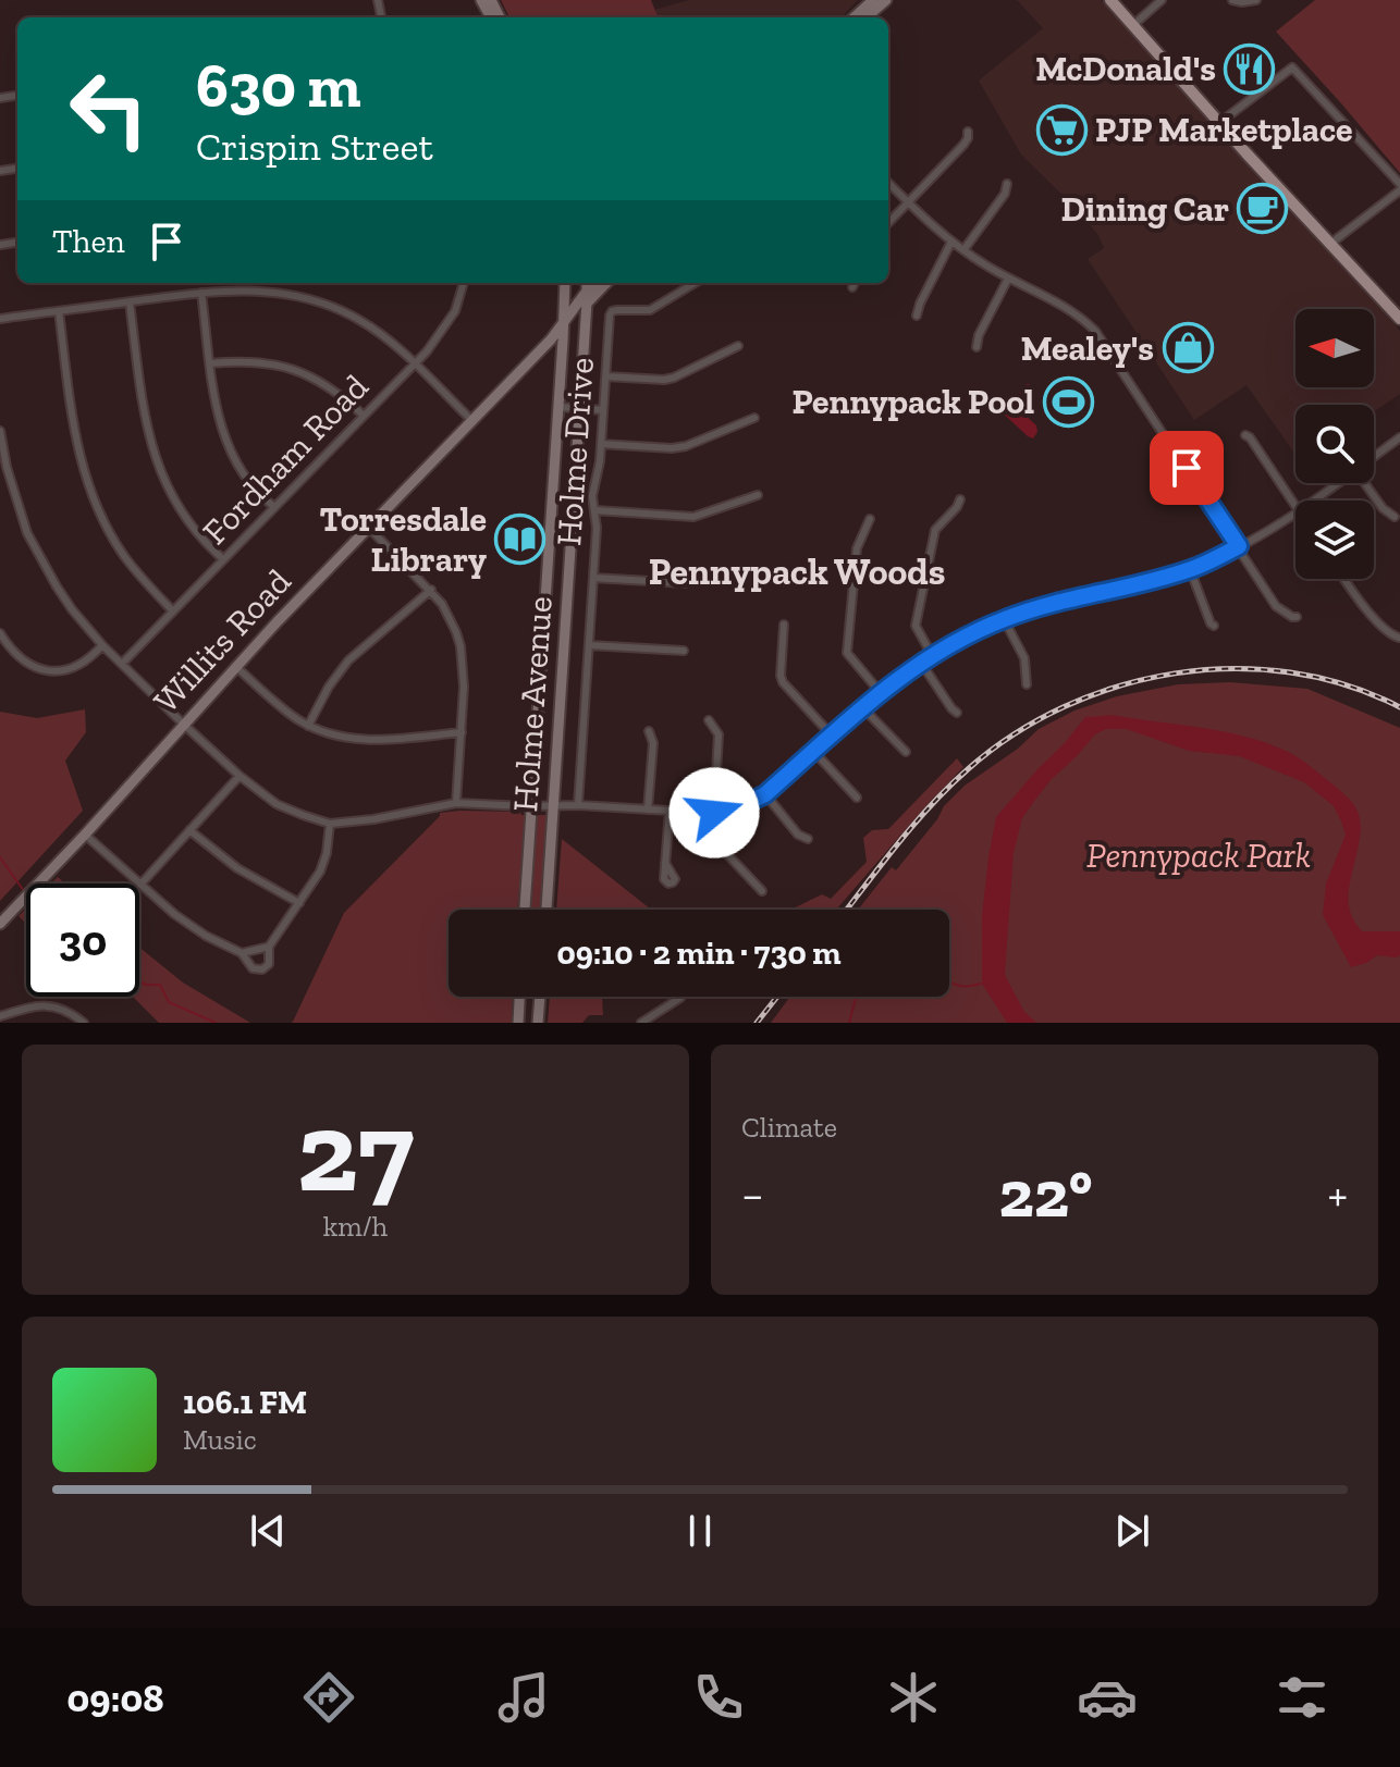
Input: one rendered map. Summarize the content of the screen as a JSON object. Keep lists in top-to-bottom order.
{
  "streets": {
    "main road": ["Willits Road", "Holme Avenue"],
    "street": ["Holme Drive", "Fordham Road"]
  },
  "crossings": [
    ["Willits Road", "Holme Avenue"]
  ],
  "districts": ["Pennypack Woods"],
  "parks": ["Pennypack Park"],
  "places": {
    "restaurant": ["McDonald's"],
    "supermarket": ["PJP Marketplace"],
    "cafe": ["Dining Car"],
    "shop": ["Mealey's"],
    "sports": ["Pennypack Pool"],
    "library": ["Torresdale Library"]
  },
  "north": "left",
  "page": {
    "turn": ["630 m", "Crispin Street"],
    "then": "Then",
    "limit": "30",
    "trip": "09:10 · 2 min · 730 m",
    "tile": [
      ["27", "km/h"],
      "Climate"
    ],
    "heat": ["−", "22°", "+"],
    "song": ["106.1 FM", "Music"],
    "tabs": "09:08"
  }
}
